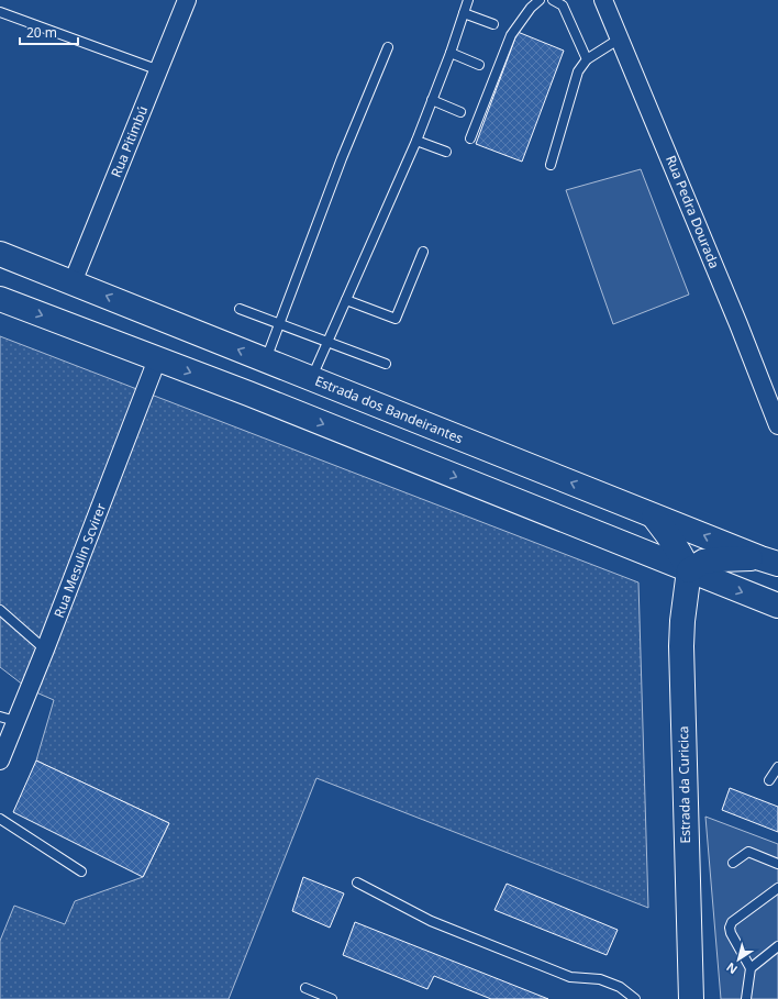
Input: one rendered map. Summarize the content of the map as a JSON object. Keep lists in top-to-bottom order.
{
  "streets": {
    "main road": ["Estrada dos Bandeirantes", "Estrada da Curicica"],
    "street": ["Rua Pitimbú", "Rua Pedra Dourada", "Rua Mesulin Scvirer"]
  },
  "crossings": [
    ["Rua Pitimbú", "Estrada dos Bandeirantes"]
  ],
  "scale_bar": "20 m",
  "north": "bottom left"
}
